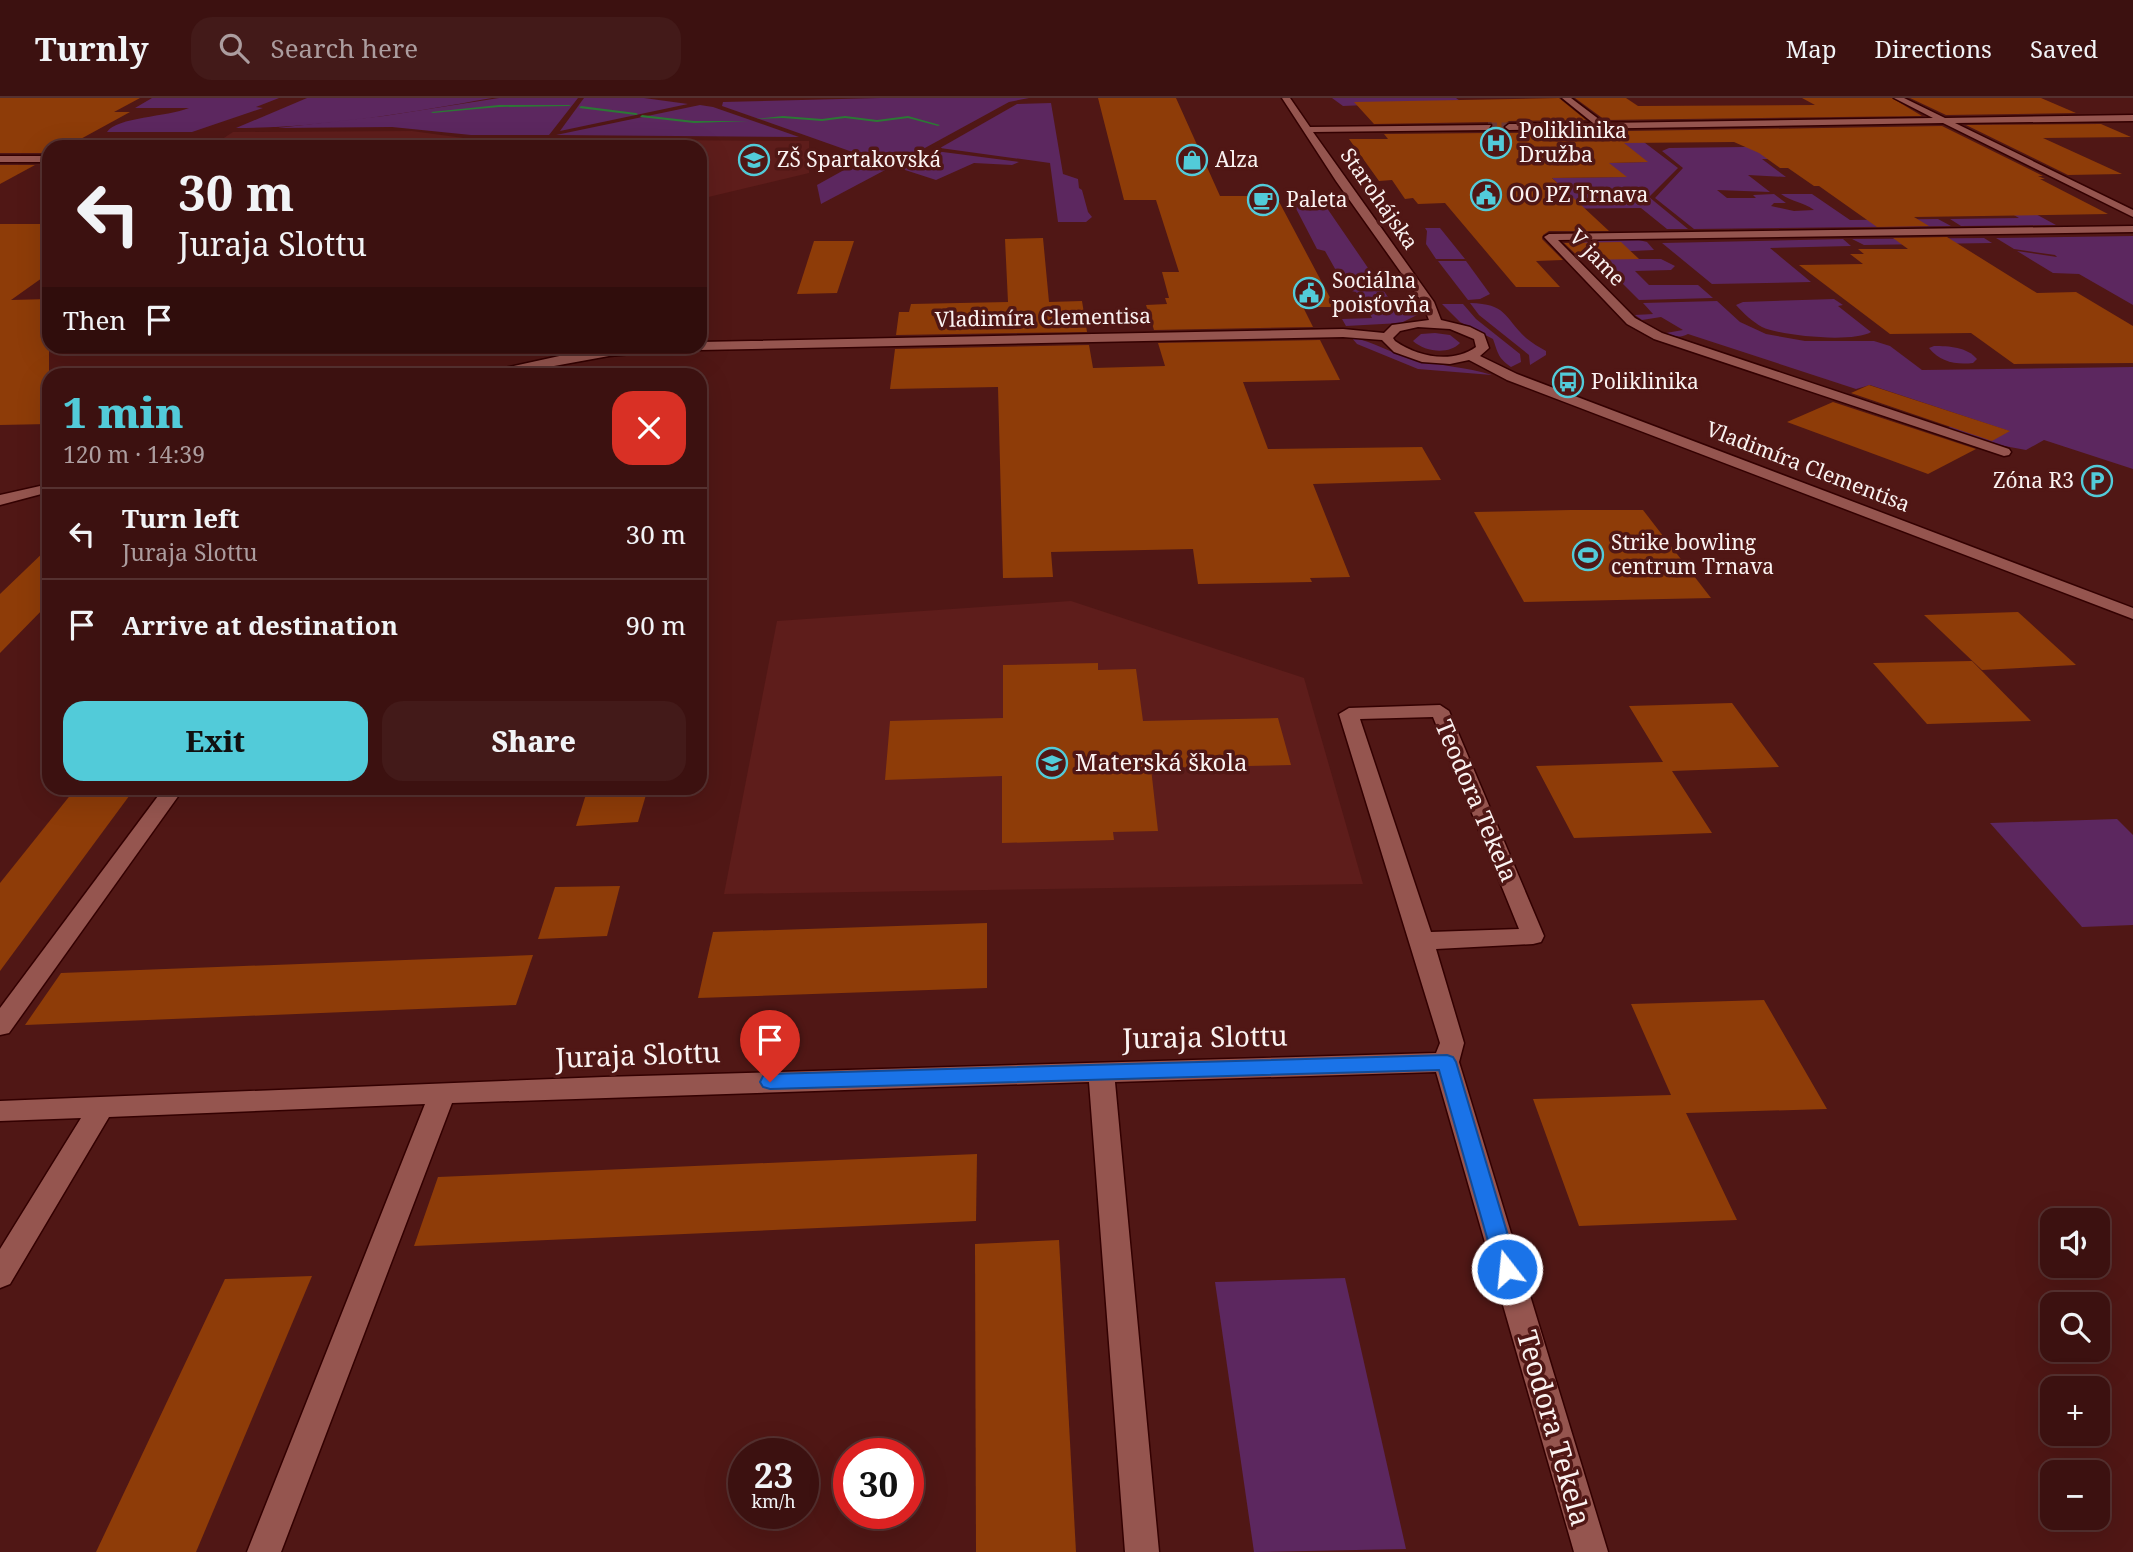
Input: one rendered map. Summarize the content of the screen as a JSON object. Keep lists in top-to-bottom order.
{
  "streets": {
    "street": [
      "Starohájska",
      "V jame",
      "Vladimíra Clementisa",
      "Teodora Tekela",
      "Juraja Slottu"
    ]
  },
  "crossings": [
    ["Teodora Tekela", "Juraja Slottu"]
  ],
  "places": {
    "hospital": ["Poliklinika Družba"],
    "school or university": ["ZŠ Spartakovská", "Materská škola"],
    "shop": ["Alza"],
    "public building": ["OO PZ Trnava", "Sociálna poisťovňa"],
    "cafe": ["Paleta"],
    "bus stop": ["Poliklinika"],
    "parking": ["Zóna R3"],
    "sports": ["Strike bowling centrum Trnava"]
  },
  "page": {
    "header": "Turnly",
    "search": "Search here",
    "nav": ["Map", "Directions", "Saved"],
    "turn": ["30 m", "Juraja Slottu"],
    "then": "Then",
    "heading": ["1 min", "120 m · 14:39"],
    "list": [
      {
        "name": "Turn left",
        "note": "Juraja Slottu",
        "value": "30 m"
      },
      {
        "name": "Arrive at destination",
        "value": "90 m"
      }
    ],
    "buttons": ["Exit", "Share"],
    "map_buttons": ["+", "−"],
    "speed": "23 km/h",
    "limit": "30"
  }
}
